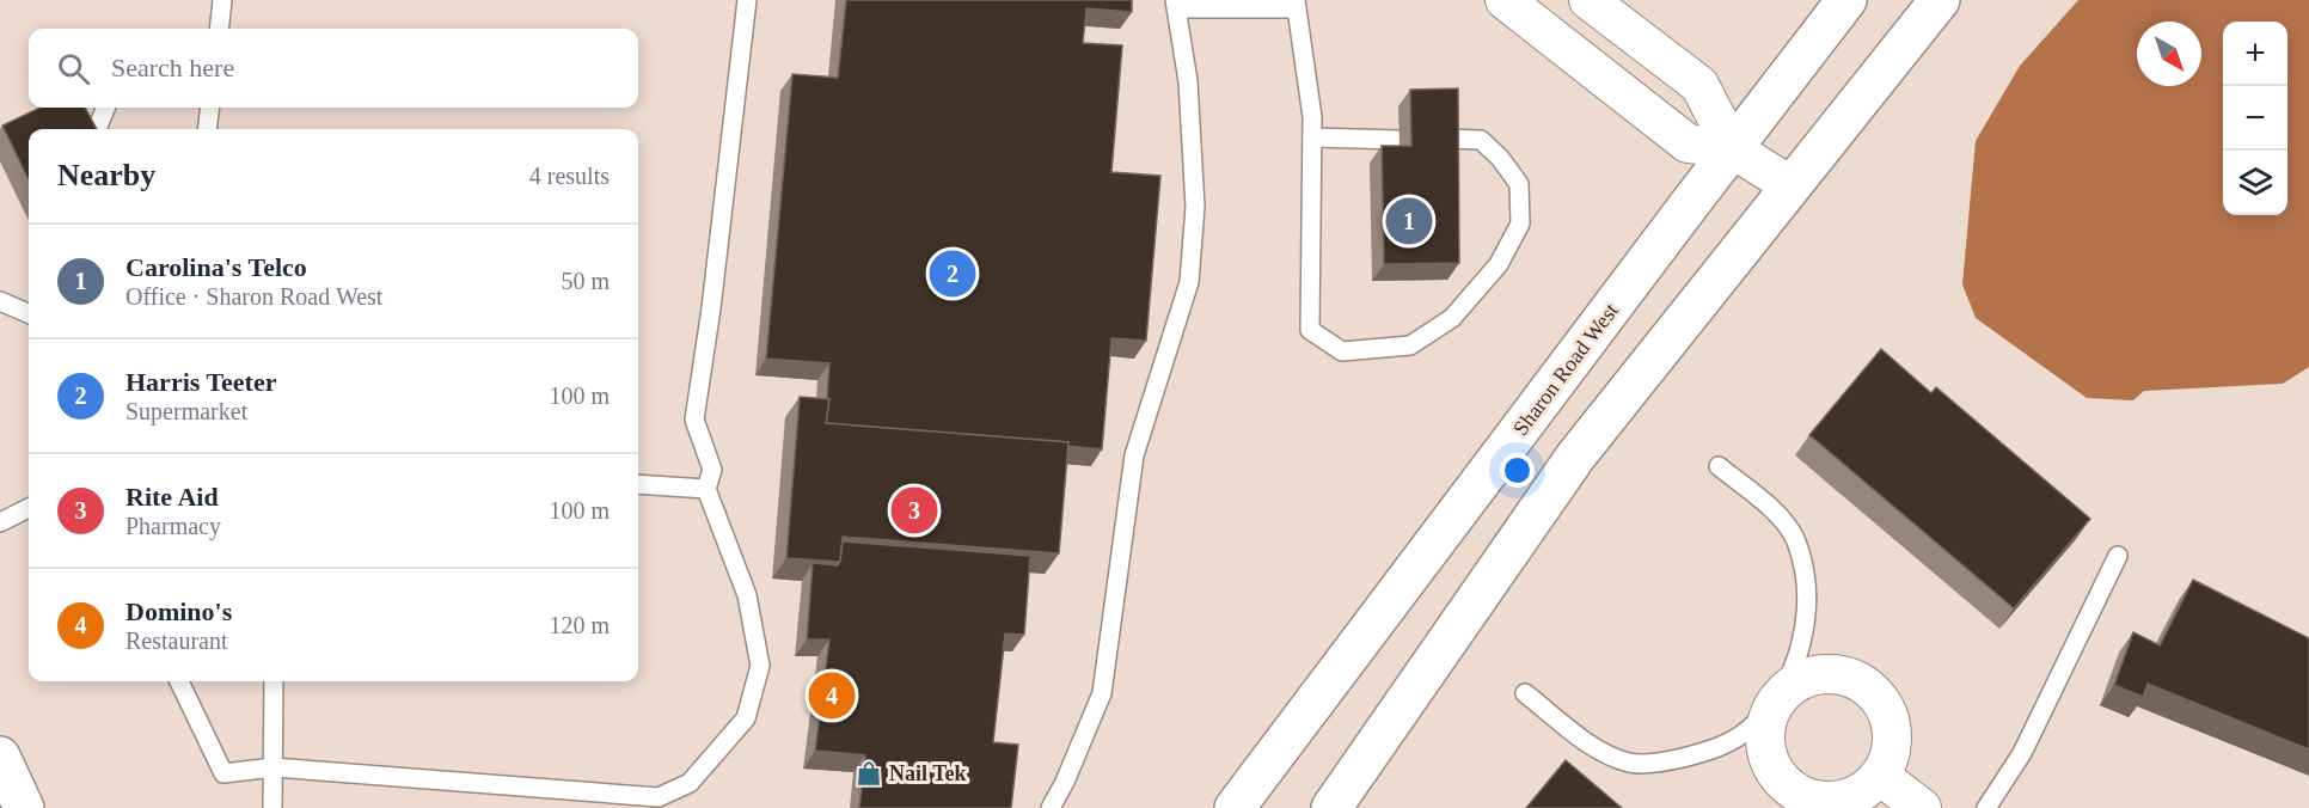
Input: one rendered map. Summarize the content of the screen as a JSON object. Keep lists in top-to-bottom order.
{
  "streets": {
    "main road": ["Sharon Road West"]
  },
  "places": {
    "shop": ["Nail Tek"]
  },
  "north": "bottom right",
  "page": {
    "map_buttons": ["+", "−"],
    "search": "Search here",
    "heading": ["Nearby", "4 results"],
    "pins": [
      "1",
      "2",
      "3",
      "4"
    ],
    "list": [
      {
        "mark": "1",
        "name": "Carolina's Telco",
        "note": "Office · Sharon Road West",
        "value": "50 m"
      },
      {
        "mark": "2",
        "name": "Harris Teeter",
        "note": "Supermarket",
        "value": "100 m"
      },
      {
        "mark": "3",
        "name": "Rite Aid",
        "note": "Pharmacy",
        "value": "100 m"
      },
      {
        "mark": "4",
        "name": "Domino's",
        "note": "Restaurant",
        "value": "120 m"
      }
    ]
  }
}
